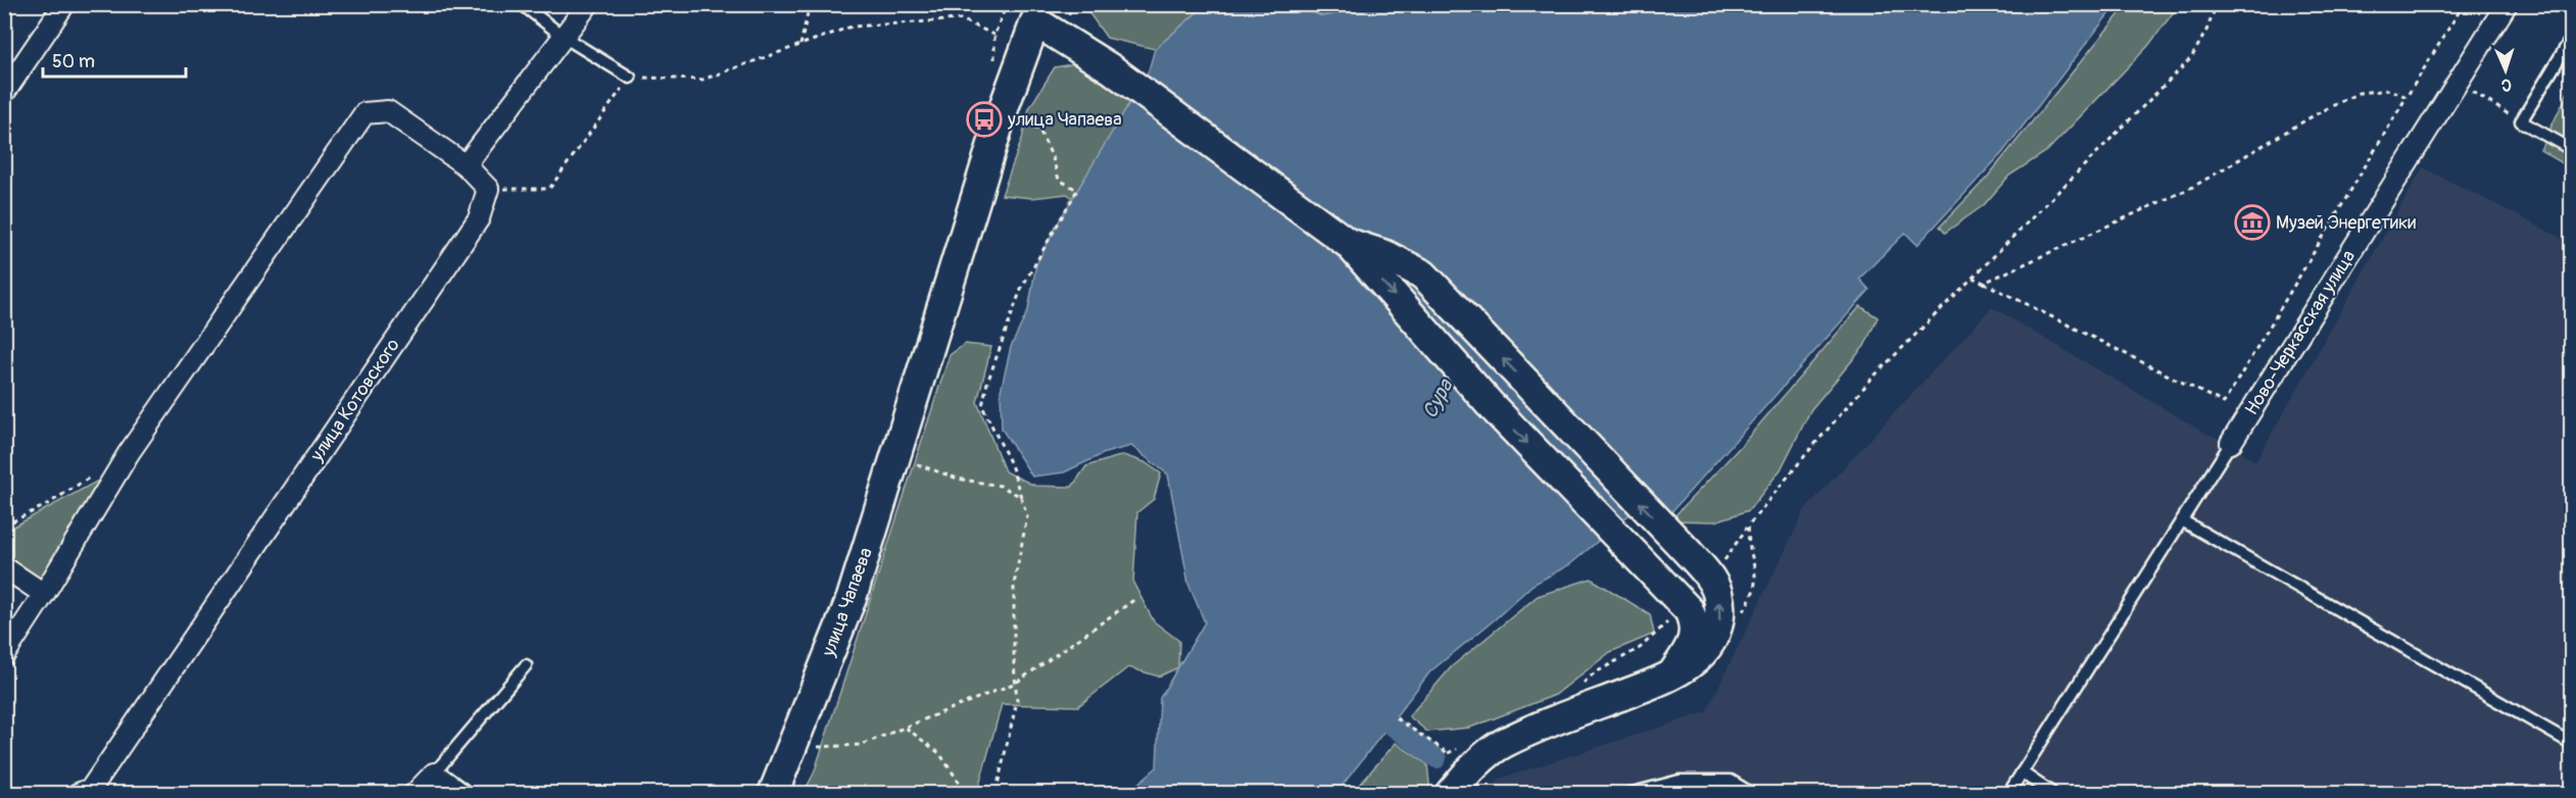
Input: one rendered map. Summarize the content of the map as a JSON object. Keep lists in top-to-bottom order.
{
  "streets": {
    "main road": ["улица Чапаева"],
    "street": ["Ново-Черкасская улица", "улица Котовского"]
  },
  "water": ["Сура"],
  "places": {
    "bus stop": ["улица Чапаева"],
    "museum": ["Музей Энергетики"]
  },
  "scale_bar": "50 m",
  "north": "bottom"
}
